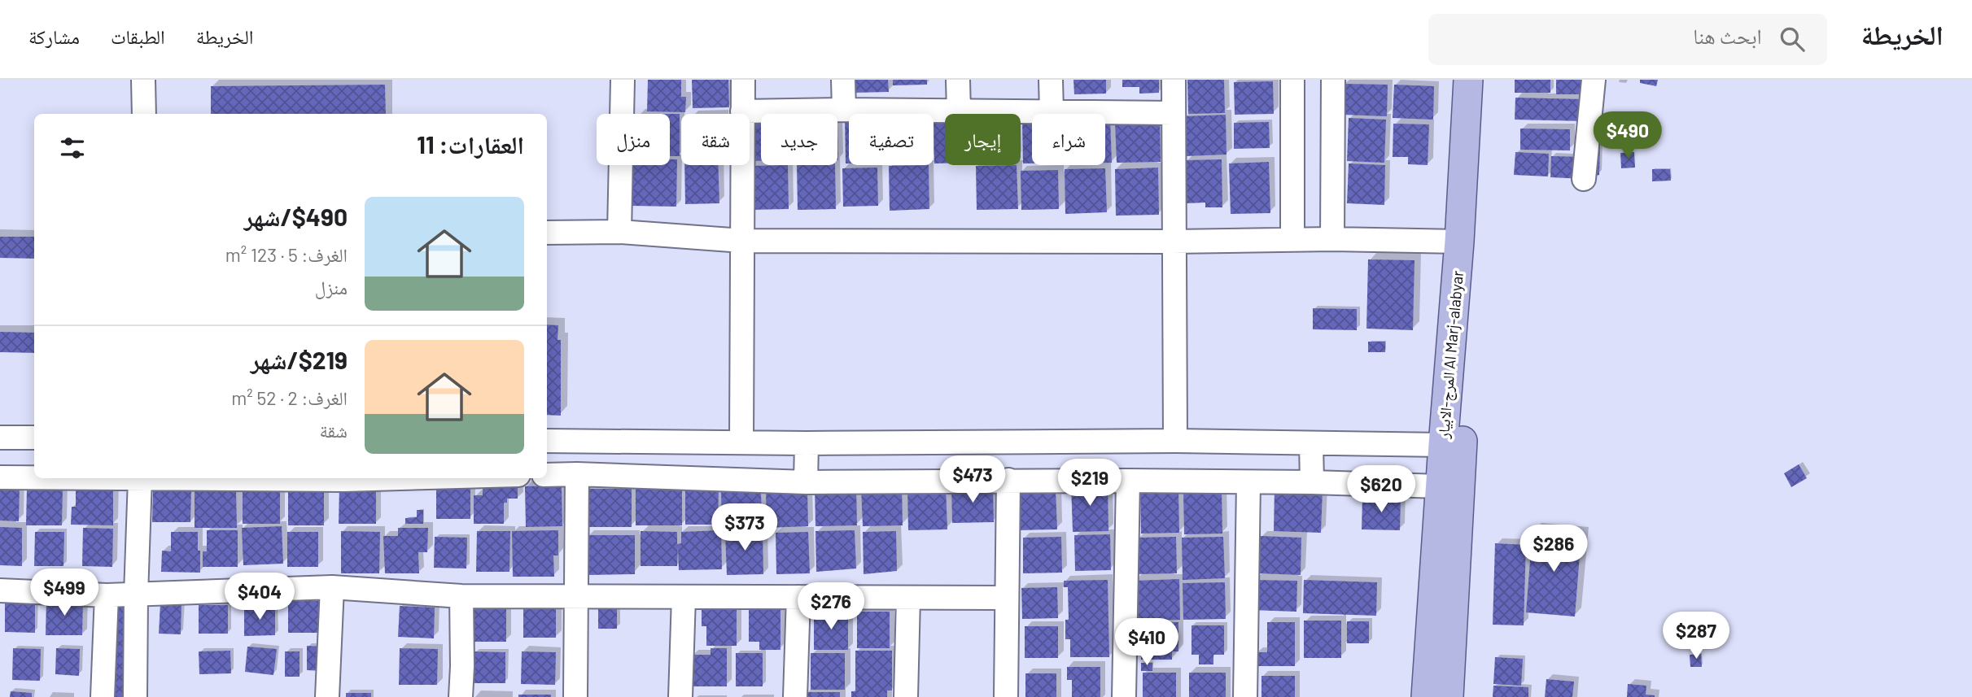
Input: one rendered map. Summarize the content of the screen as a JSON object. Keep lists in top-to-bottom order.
{
  "streets": {
    "main road": ["المرج-الابيار Al Marj-alabyar"]
  },
  "page": {
    "header": "الخريطة",
    "search": "ابحث هنا",
    "nav": ["الخريطة", "الطبقات", "مشاركة"],
    "price": [
      "$490",
      "$473",
      "$219",
      "$620",
      "$373",
      "$286",
      "$499",
      "$404",
      "$276",
      "$287",
      "$410"
    ],
    "chip": [
      "شراء",
      "إيجار",
      "تصفية",
      "جديد",
      "شقة",
      "منزل"
    ],
    "heading": "العقارات: 11",
    "list": [
      {
        "name": "$490/شهر",
        "note": "الغرف: 5 · 123 m² · منزل"
      },
      {
        "name": "$219/شهر",
        "note": "الغرف: 2 · 52 m² · شقة"
      }
    ]
  }
}
